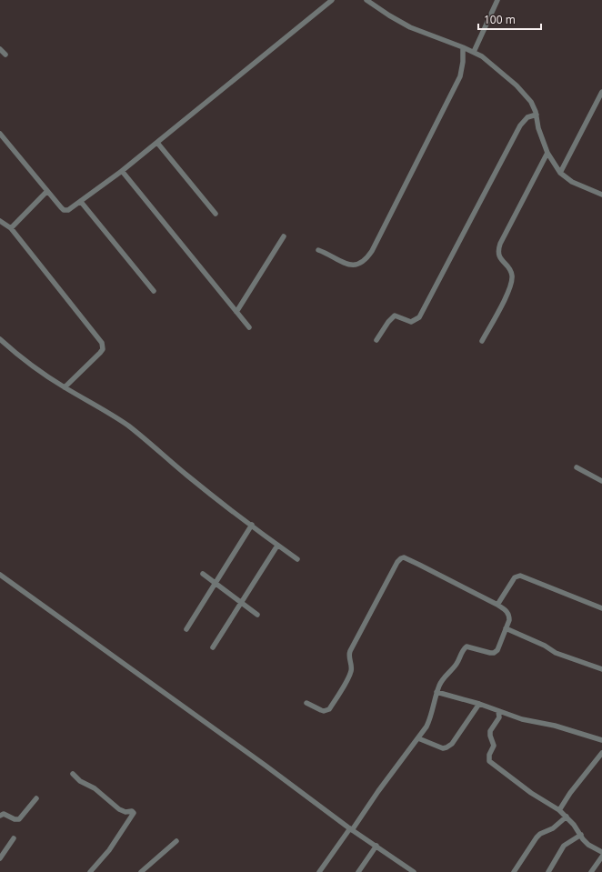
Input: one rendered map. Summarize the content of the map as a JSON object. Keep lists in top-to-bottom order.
{
  "scale_bar": "100 m"
}
